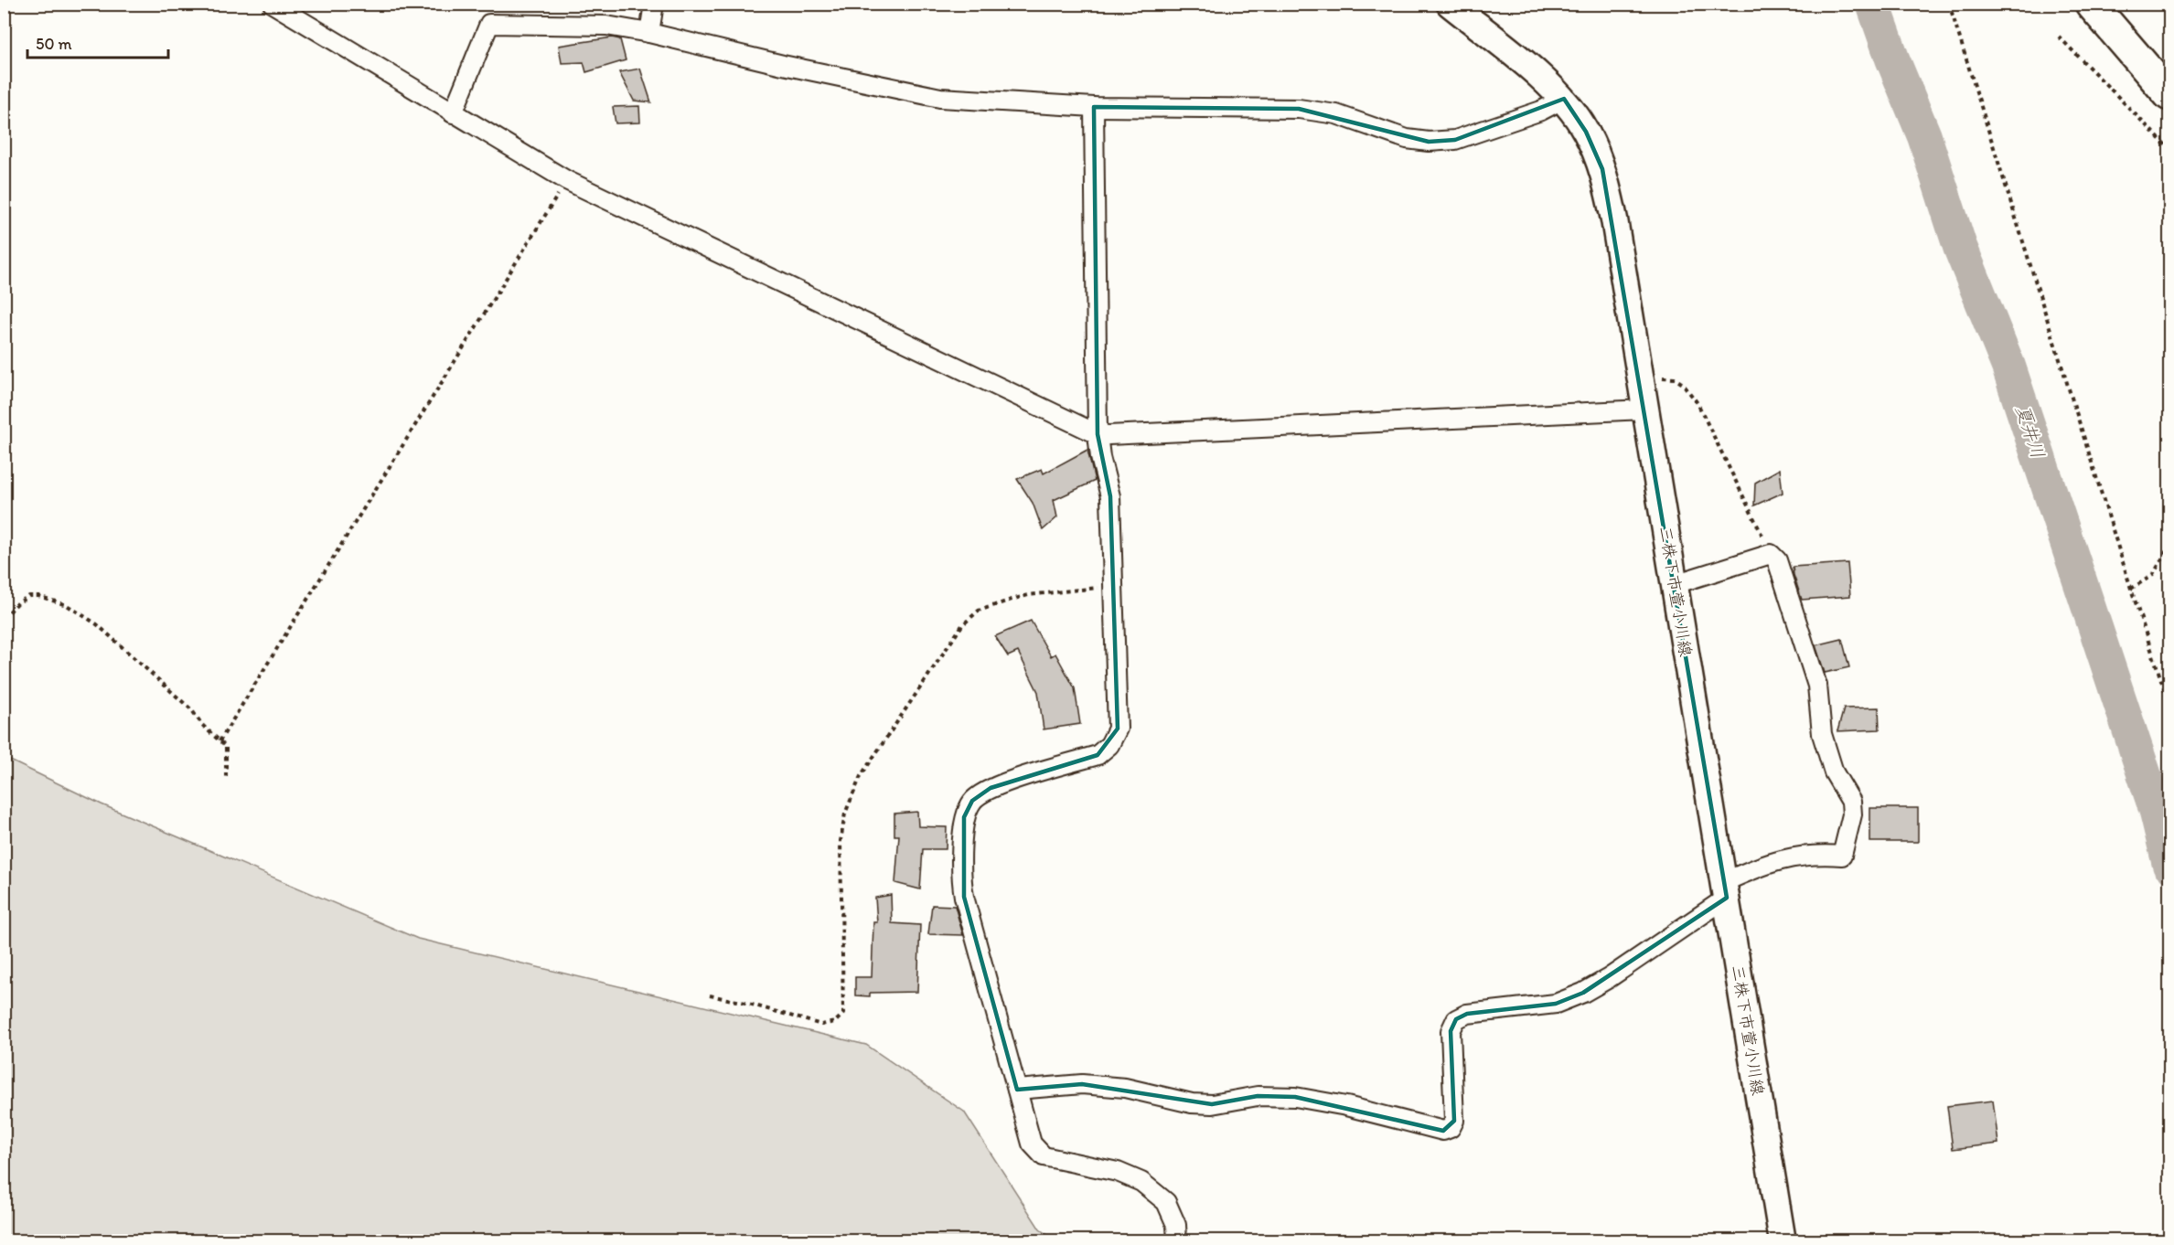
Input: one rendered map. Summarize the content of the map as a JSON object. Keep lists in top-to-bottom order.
{
  "streets": {
    "main road": ["三株下市萱小川線"]
  },
  "water": ["夏井川"],
  "scale_bar": "50 m"
}
